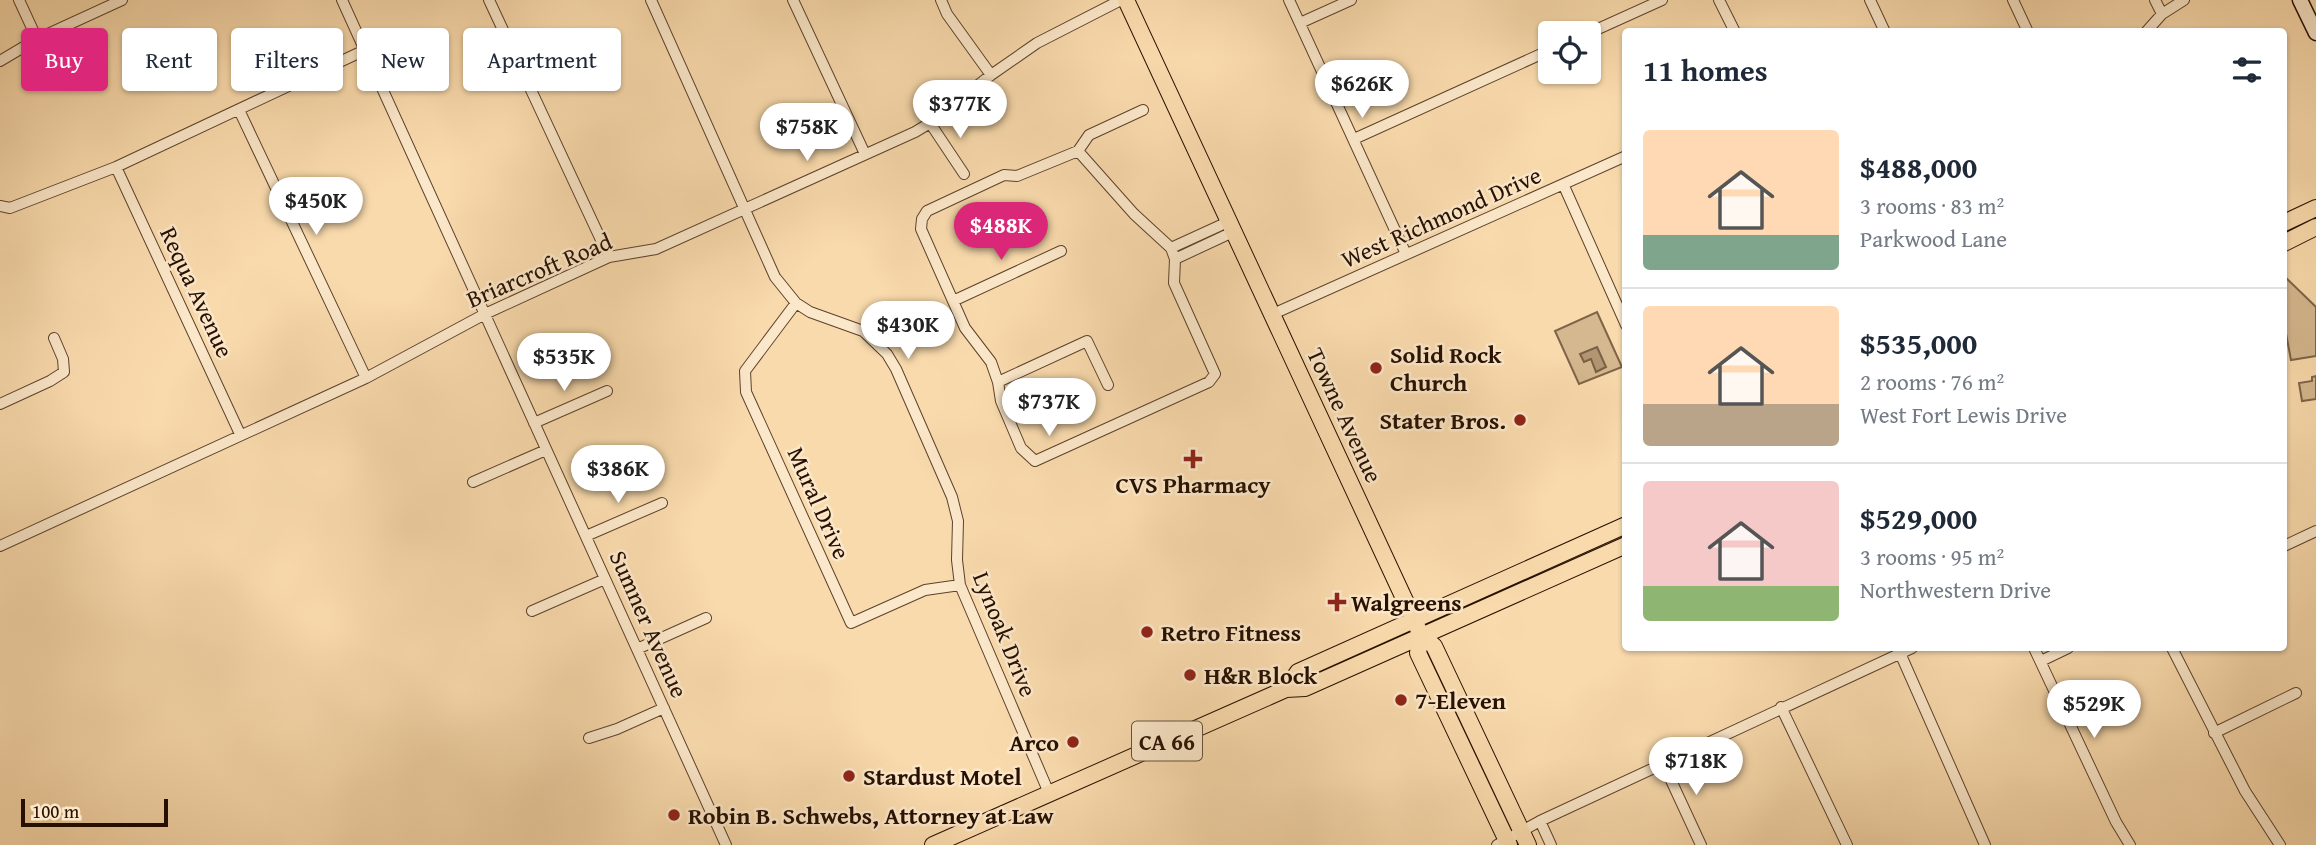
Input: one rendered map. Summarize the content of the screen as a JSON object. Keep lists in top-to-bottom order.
{
  "streets": {
    "main road": ["Towne Avenue", "CA 66"],
    "street": [
      "West Richmond Drive",
      "Briarcroft Road",
      "Requa Avenue",
      "Mural Drive",
      "Sumner Avenue",
      "Lynoak Drive"
    ]
  },
  "crossings": [
    ["West Richmond Drive", "Towne Avenue"],
    ["Briarcroft Road", "Requa Avenue"],
    ["Briarcroft Road", "Towne Avenue"],
    ["Briarcroft Road", "Sumner Avenue"],
    ["Briarcroft Road", "Lynoak Drive"],
    ["Towne Avenue", "CA 66"],
    ["Mural Drive", "Lynoak Drive"],
    ["Lynoak Drive", "CA 66"]
  ],
  "places": {
    "other": [
      "Solid Rock Church",
      "Stater Bros.",
      "Retro Fitness",
      "H&R Block",
      "7-Eleven",
      "Arco",
      "Stardust Motel",
      "Robin B. Schwebs, Attorney at Law"
    ],
    "health": ["CVS Pharmacy", "Walgreens"]
  },
  "scale_bar": "100 m",
  "page": {
    "chip": [
      "Buy",
      "Rent",
      "Filters",
      "New",
      "Apartment"
    ],
    "heading": "11 homes",
    "price": [
      "$626K",
      "$377K",
      "$758K",
      "$450K",
      "$488K",
      "$430K",
      "$535K",
      "$737K",
      "$386K",
      "$529K",
      "$718K"
    ],
    "list": [
      {
        "name": "$488,000",
        "note": "3 rooms · 83 m² · Parkwood Lane"
      },
      {
        "name": "$535,000",
        "note": "2 rooms · 76 m² · West Fort Lewis Drive"
      },
      {
        "name": "$529,000",
        "note": "3 rooms · 95 m² · Northwestern Drive"
      }
    ],
    "scale": "100 m"
  }
}
